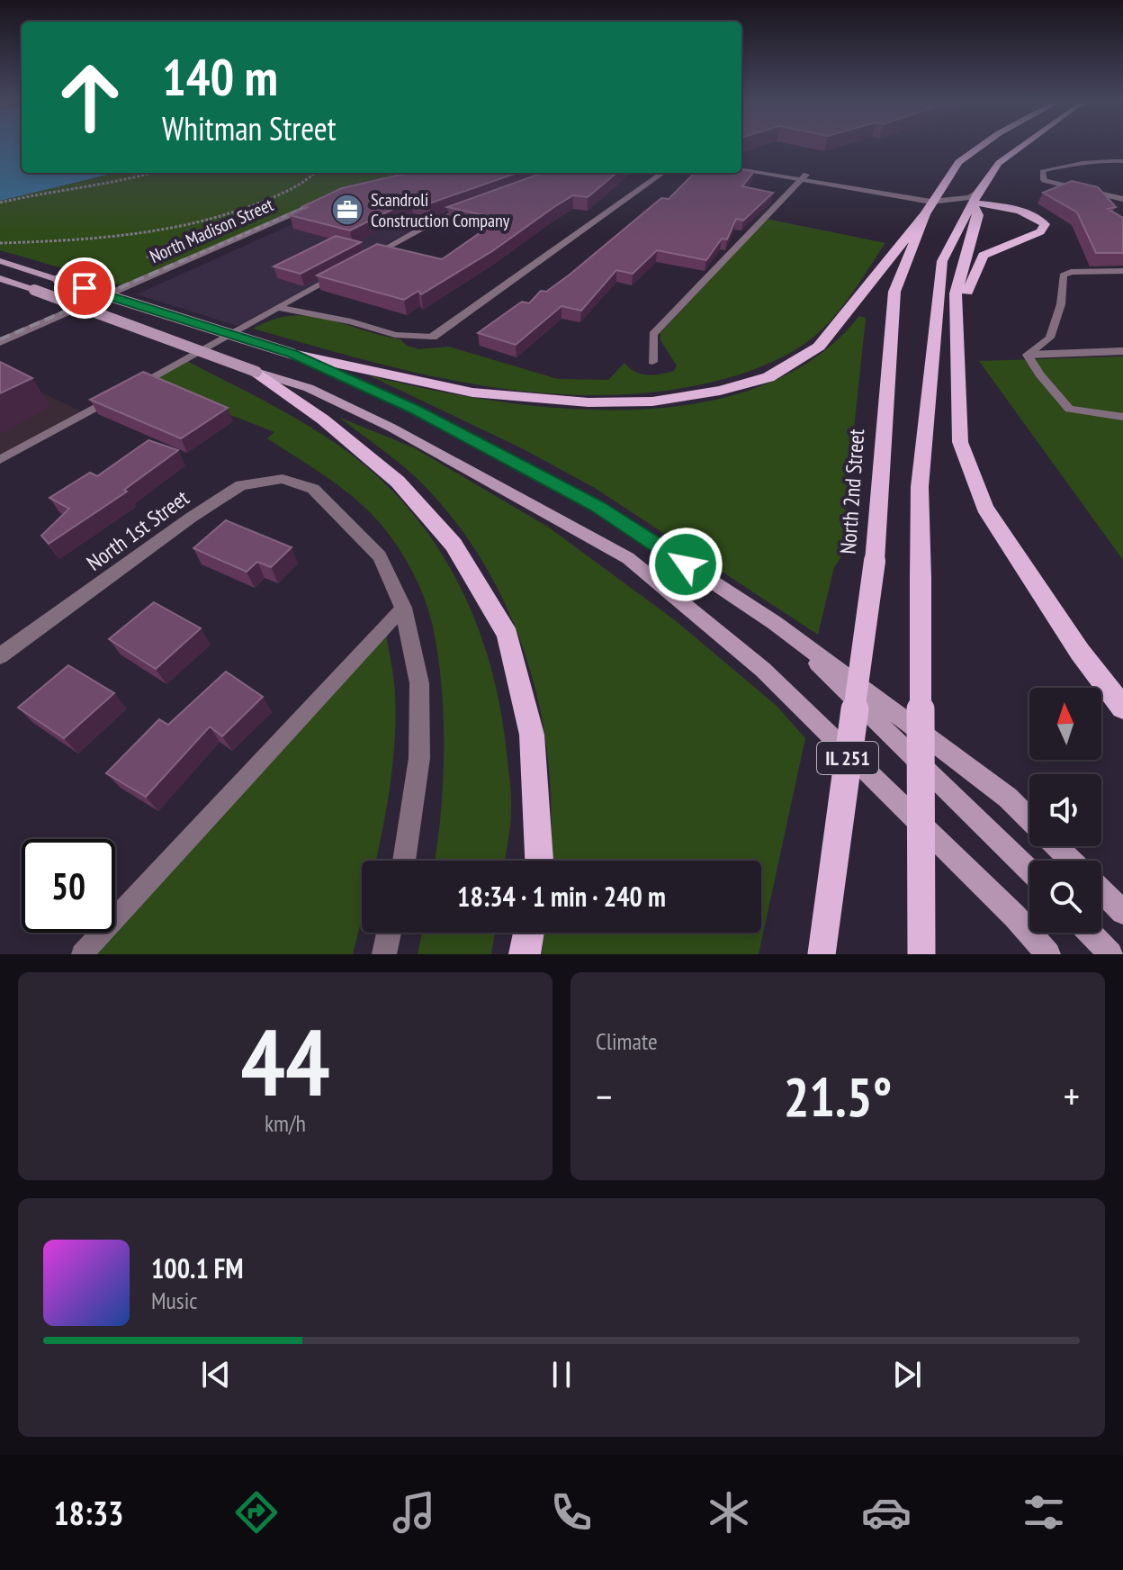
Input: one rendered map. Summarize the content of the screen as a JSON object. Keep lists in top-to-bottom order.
{
  "streets": {
    "main road": ["North 2nd Street", "IL 251"],
    "street": ["North Madison Street", "North 1st Street"]
  },
  "places": {
    "office": ["Scandroli Construction Company"]
  },
  "north": "top",
  "page": {
    "turn": ["140 m", "Whitman Street"],
    "limit": "50",
    "trip": "18:34 · 1 min · 240 m",
    "tile": [
      ["44", "km/h"],
      "Climate"
    ],
    "heat": ["−", "21.5°", "+"],
    "song": ["100.1 FM", "Music"],
    "tabs": "18:33"
  }
}
